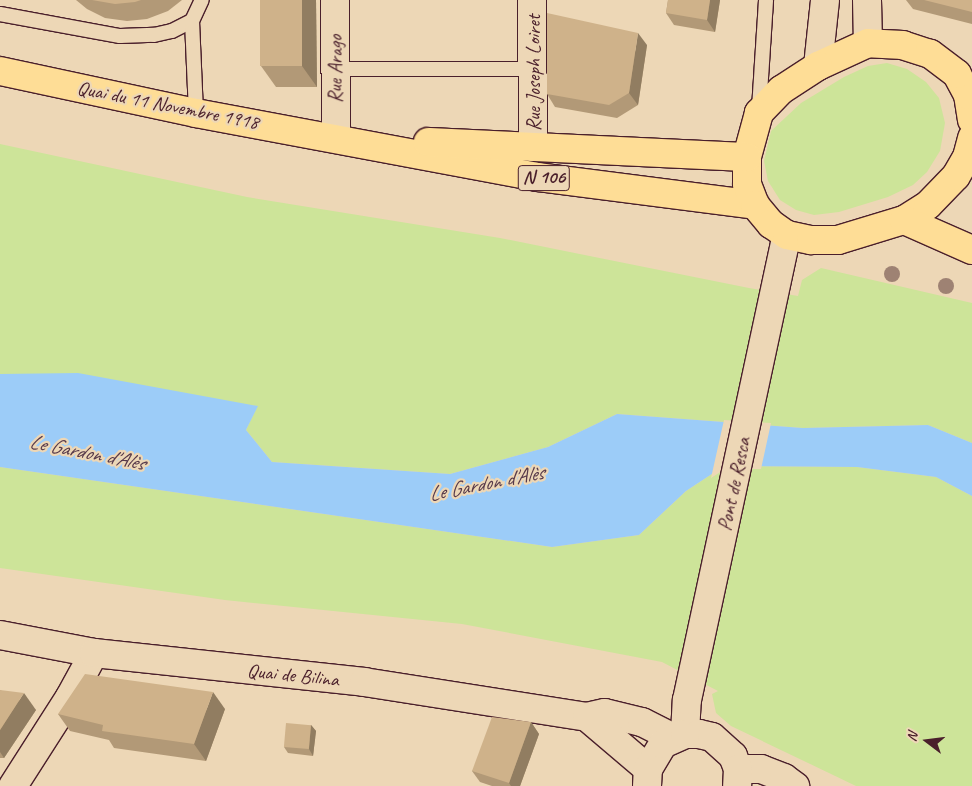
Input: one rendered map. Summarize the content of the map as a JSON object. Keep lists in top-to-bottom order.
{
  "streets": {
    "main road": [
      "Rue Arago",
      "Rue Joseph Loiret",
      "Quai du 11 Novembre 1918",
      "N 106",
      "Pont de Resca",
      "Quai de Bilina"
    ]
  },
  "crossings": [
    ["Rue Arago", "Quai du 11 Novembre 1918"],
    ["Rue Joseph Loiret", "Quai du 11 Novembre 1918"],
    ["Pont de Resca", "Quai de Bilina"]
  ],
  "water": ["Le Gardon d'Alès"],
  "north": "left"
}
